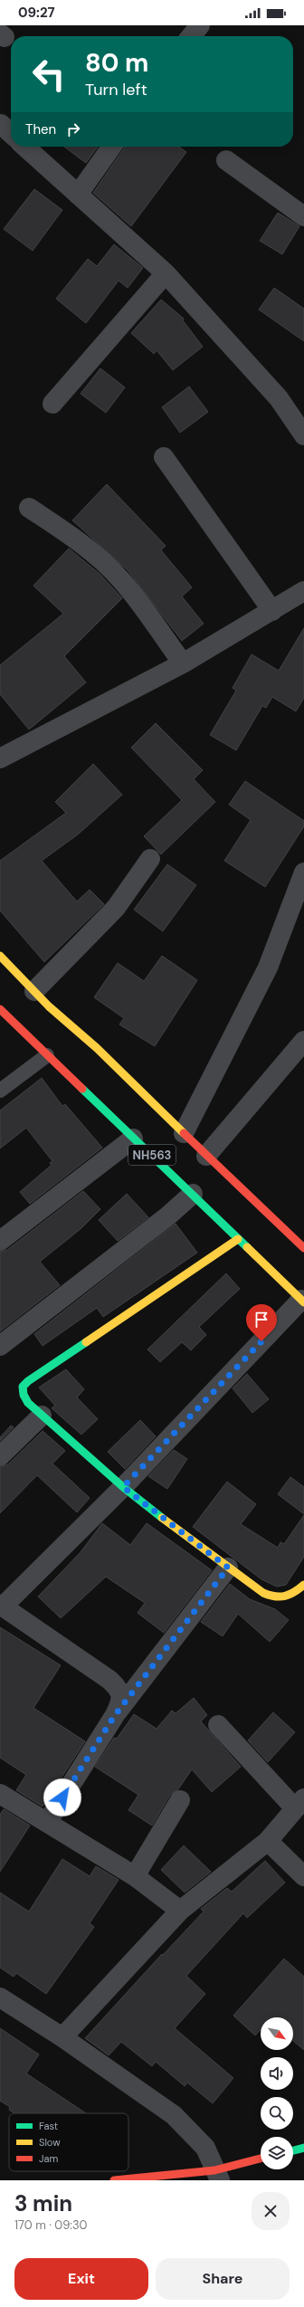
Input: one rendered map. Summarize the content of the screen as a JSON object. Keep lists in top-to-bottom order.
{
  "streets": {
    "main road": ["NH563"]
  },
  "legend": ["Fast", "Slow", "Jam"],
  "north": "bottom right",
  "page": {
    "status": "09:27",
    "turn": ["80 m", "Turn left"],
    "then": "Then",
    "heading": ["3 min", "170 m · 09:30"],
    "buttons": ["Exit", "Share"]
  }
}
